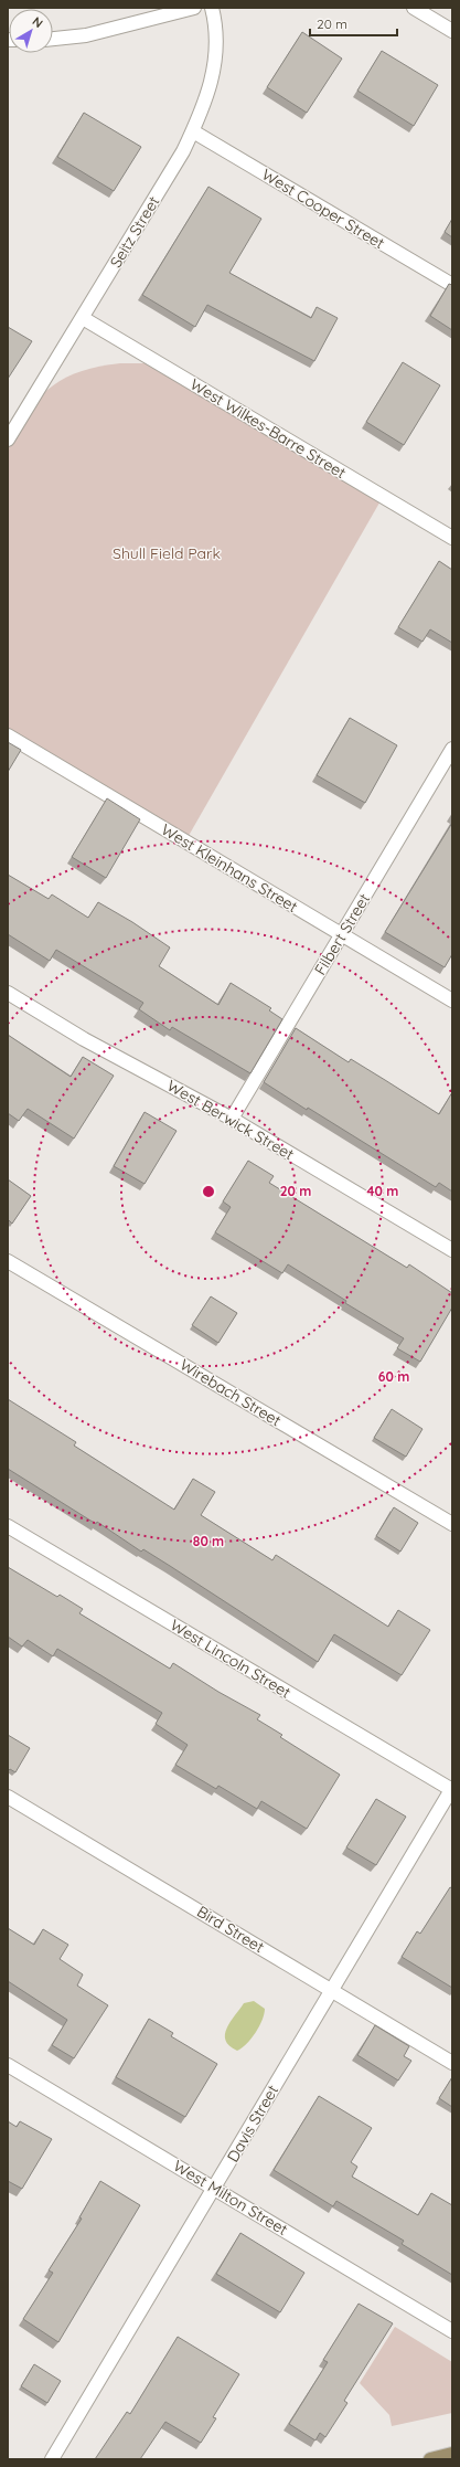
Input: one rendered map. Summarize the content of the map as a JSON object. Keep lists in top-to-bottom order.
{
  "streets": {
    "street": [
      "West Cooper Street",
      "Seitz Street",
      "West Wilkes-Barre Street",
      "West Kleinhans Street",
      "Filbert Street",
      "West Berwick Street",
      "Wirebach Street",
      "West Lincoln Street",
      "Bird Street",
      "Davis Street",
      "West Milton Street"
    ]
  },
  "crossings": [
    ["West Cooper Street", "Seitz Street"],
    ["Seitz Street", "West Wilkes-Barre Street"],
    ["West Kleinhans Street", "Filbert Street"],
    ["Filbert Street", "West Berwick Street"],
    ["West Lincoln Street", "Davis Street"],
    ["Bird Street", "Davis Street"],
    ["Davis Street", "West Milton Street"]
  ],
  "parks": ["Shull Field Park"],
  "scale_bar": "20 m",
  "north": "top right",
  "rings": [
    "20 m",
    "40 m",
    "60 m",
    "80 m"
  ]
}
